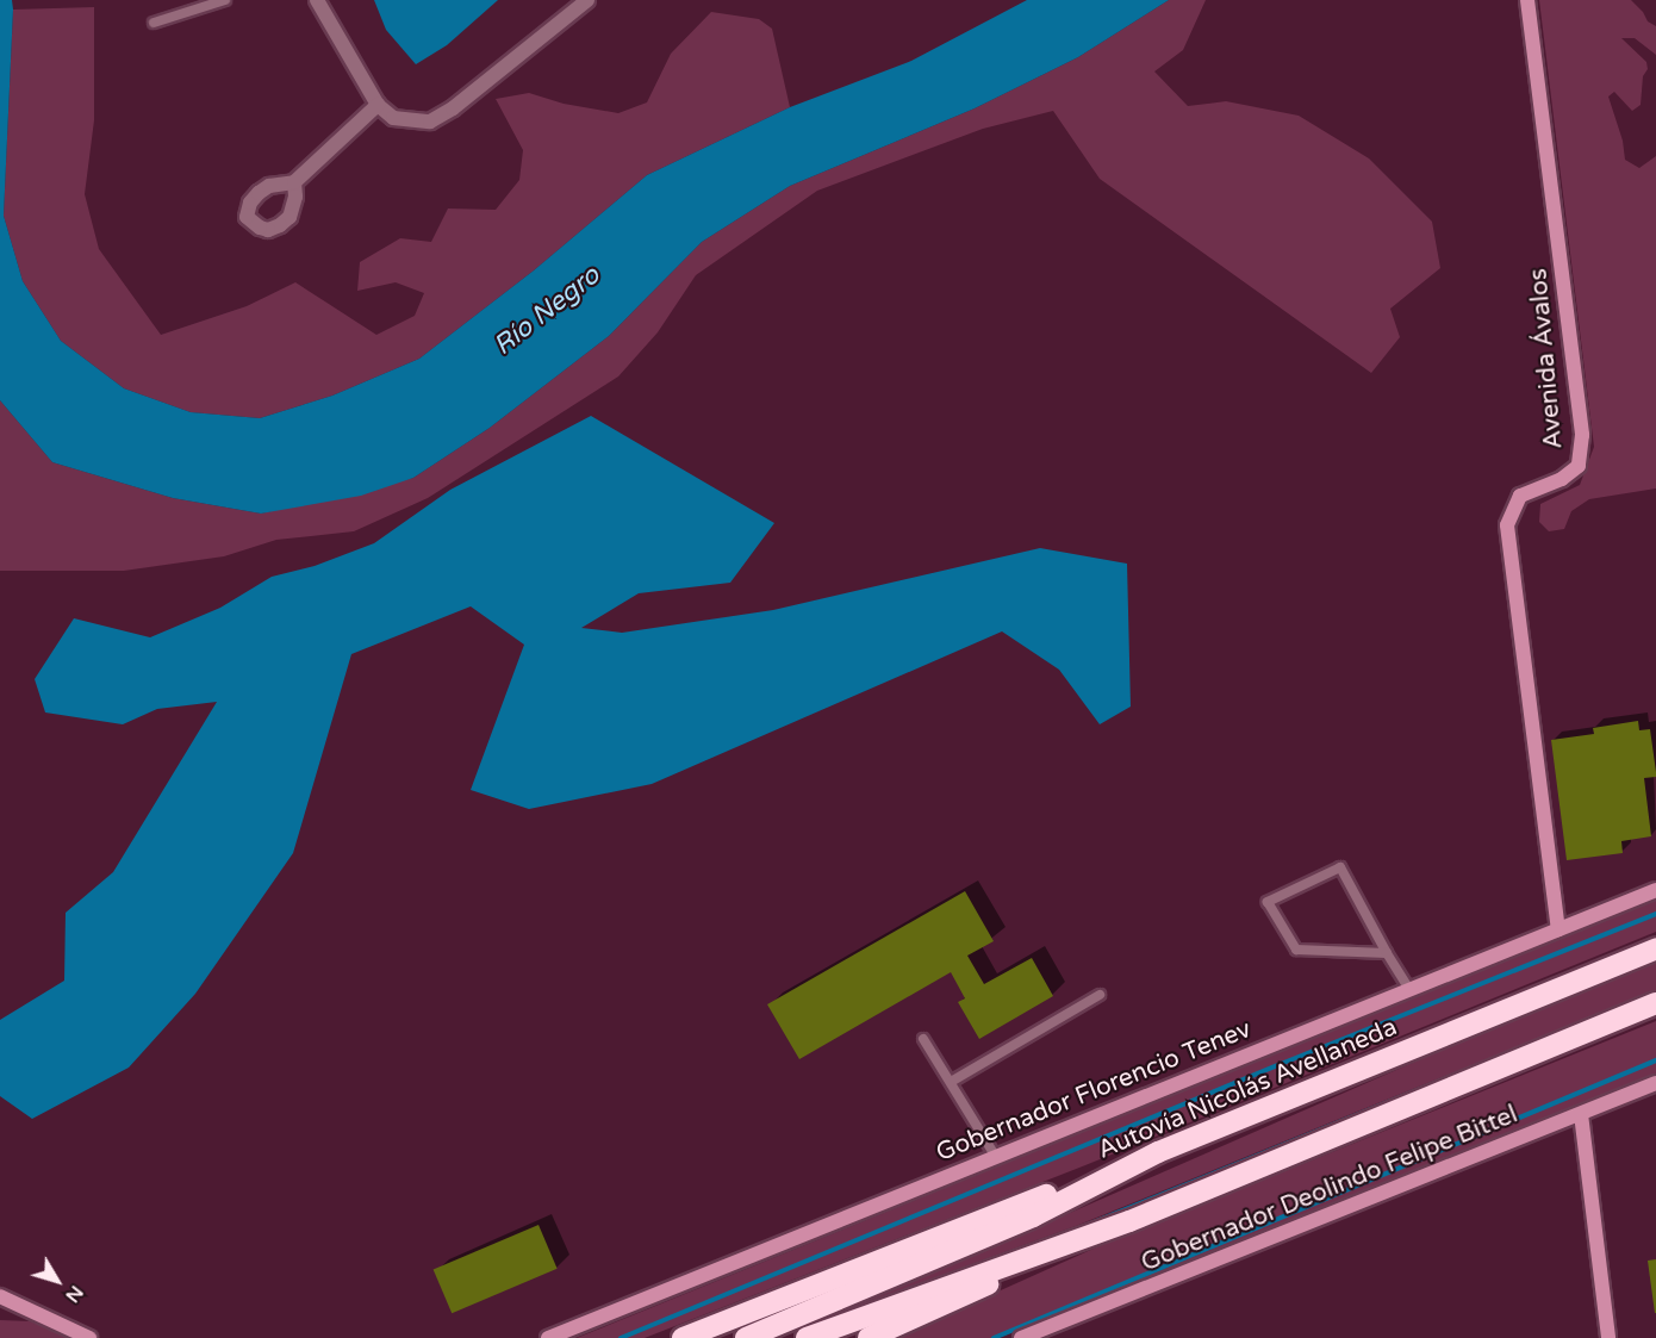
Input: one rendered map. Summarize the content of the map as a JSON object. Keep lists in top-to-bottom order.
{
  "streets": {
    "highway": ["Autovía Nicolás Avellaneda"],
    "street": ["Avenida Ávalos", "Gobernador Florencio Tenev", "Gobernador Deolindo Felipe Bittel"]
  },
  "crossings": [
    ["Avenida Ávalos", "Gobernador Florencio Tenev"]
  ],
  "water": ["Río Negro"],
  "north": "bottom right"
}
